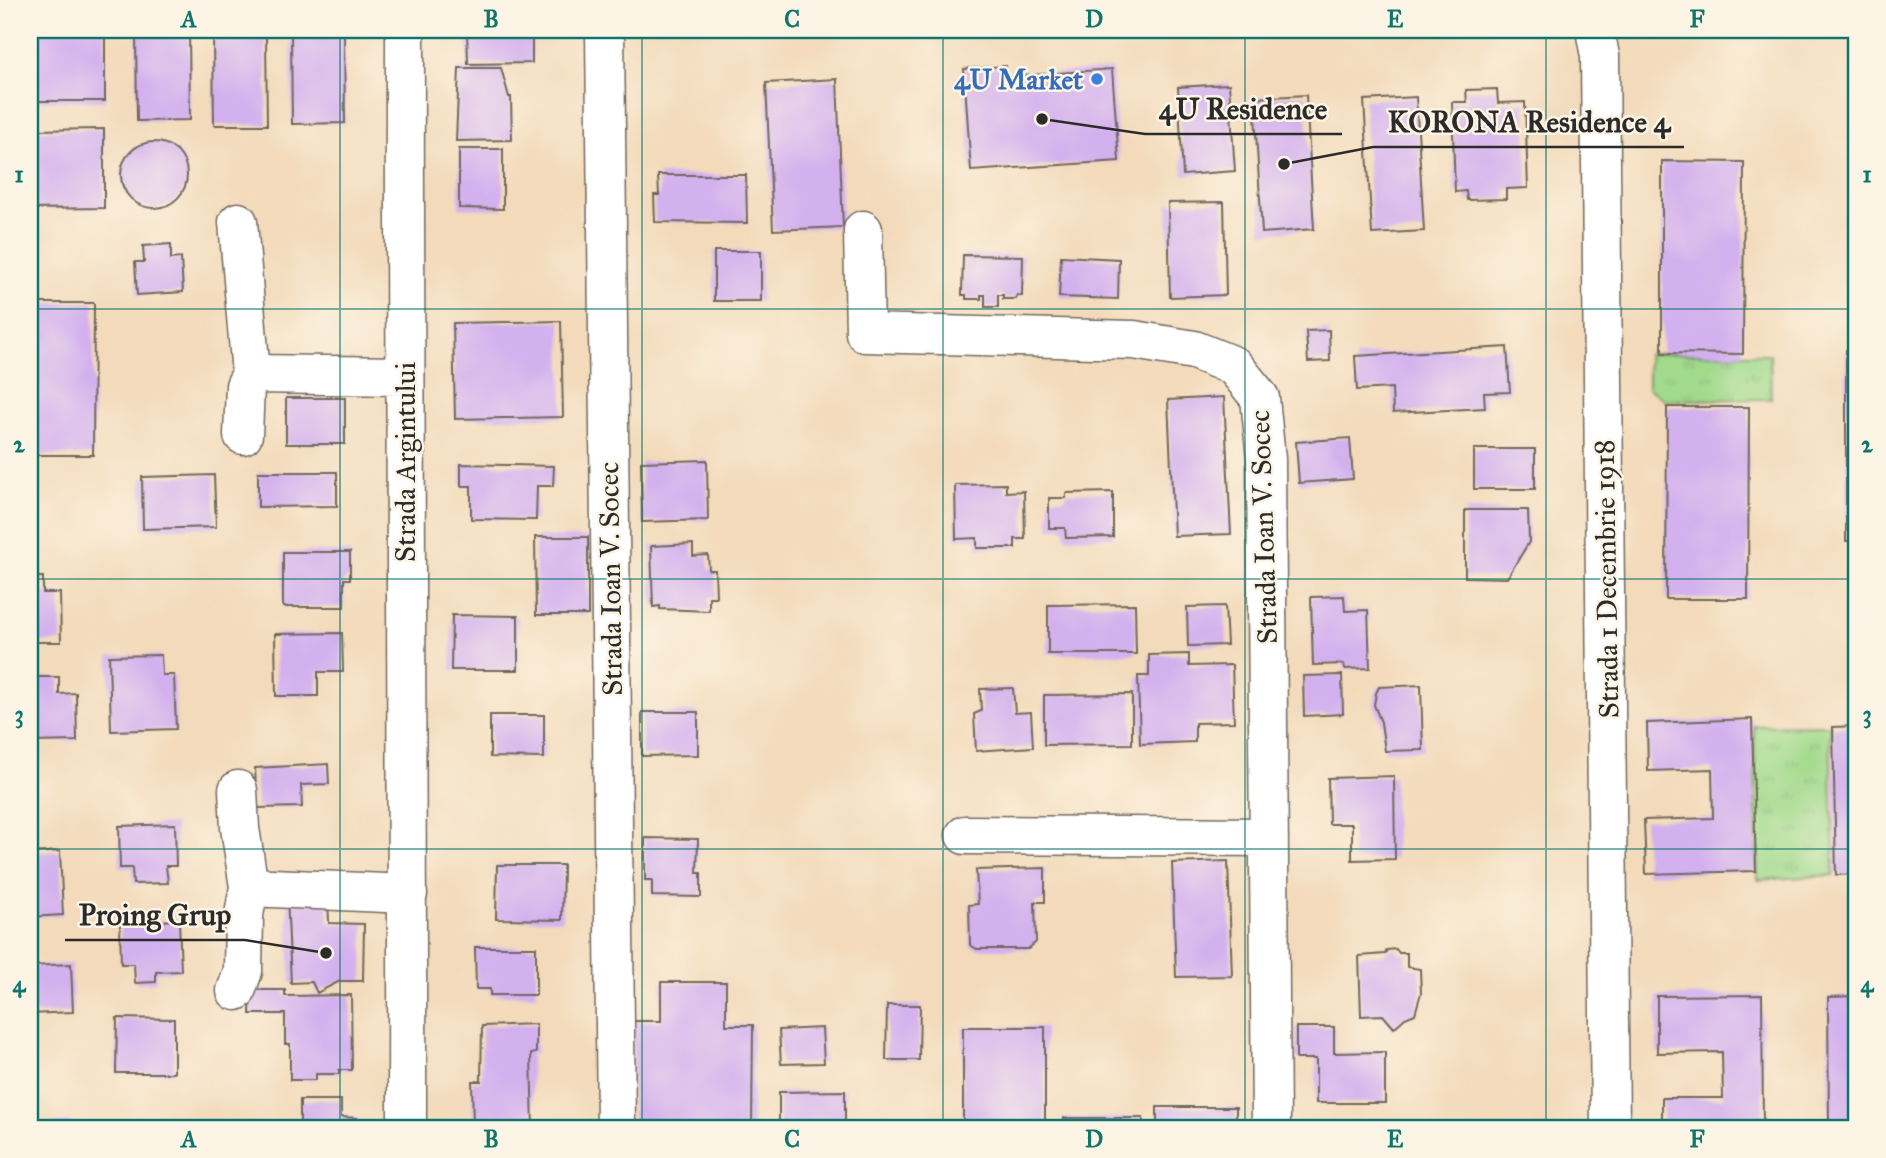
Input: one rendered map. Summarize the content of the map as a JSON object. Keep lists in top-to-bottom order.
{
  "streets": {
    "street": ["Strada Argintului", "Strada Ioan V. Socec", "Strada 1 Decembrie 1918"]
  },
  "places": [
    "4U Market",
    "4U Residence",
    "KORONA Residence 4",
    "Proing Grup"
  ],
  "grid": {
    "columns": [
      "A",
      "B",
      "C",
      "D",
      "E",
      "F"
    ],
    "rows": [
      "1",
      "2",
      "3",
      "4"
    ]
  }
}
